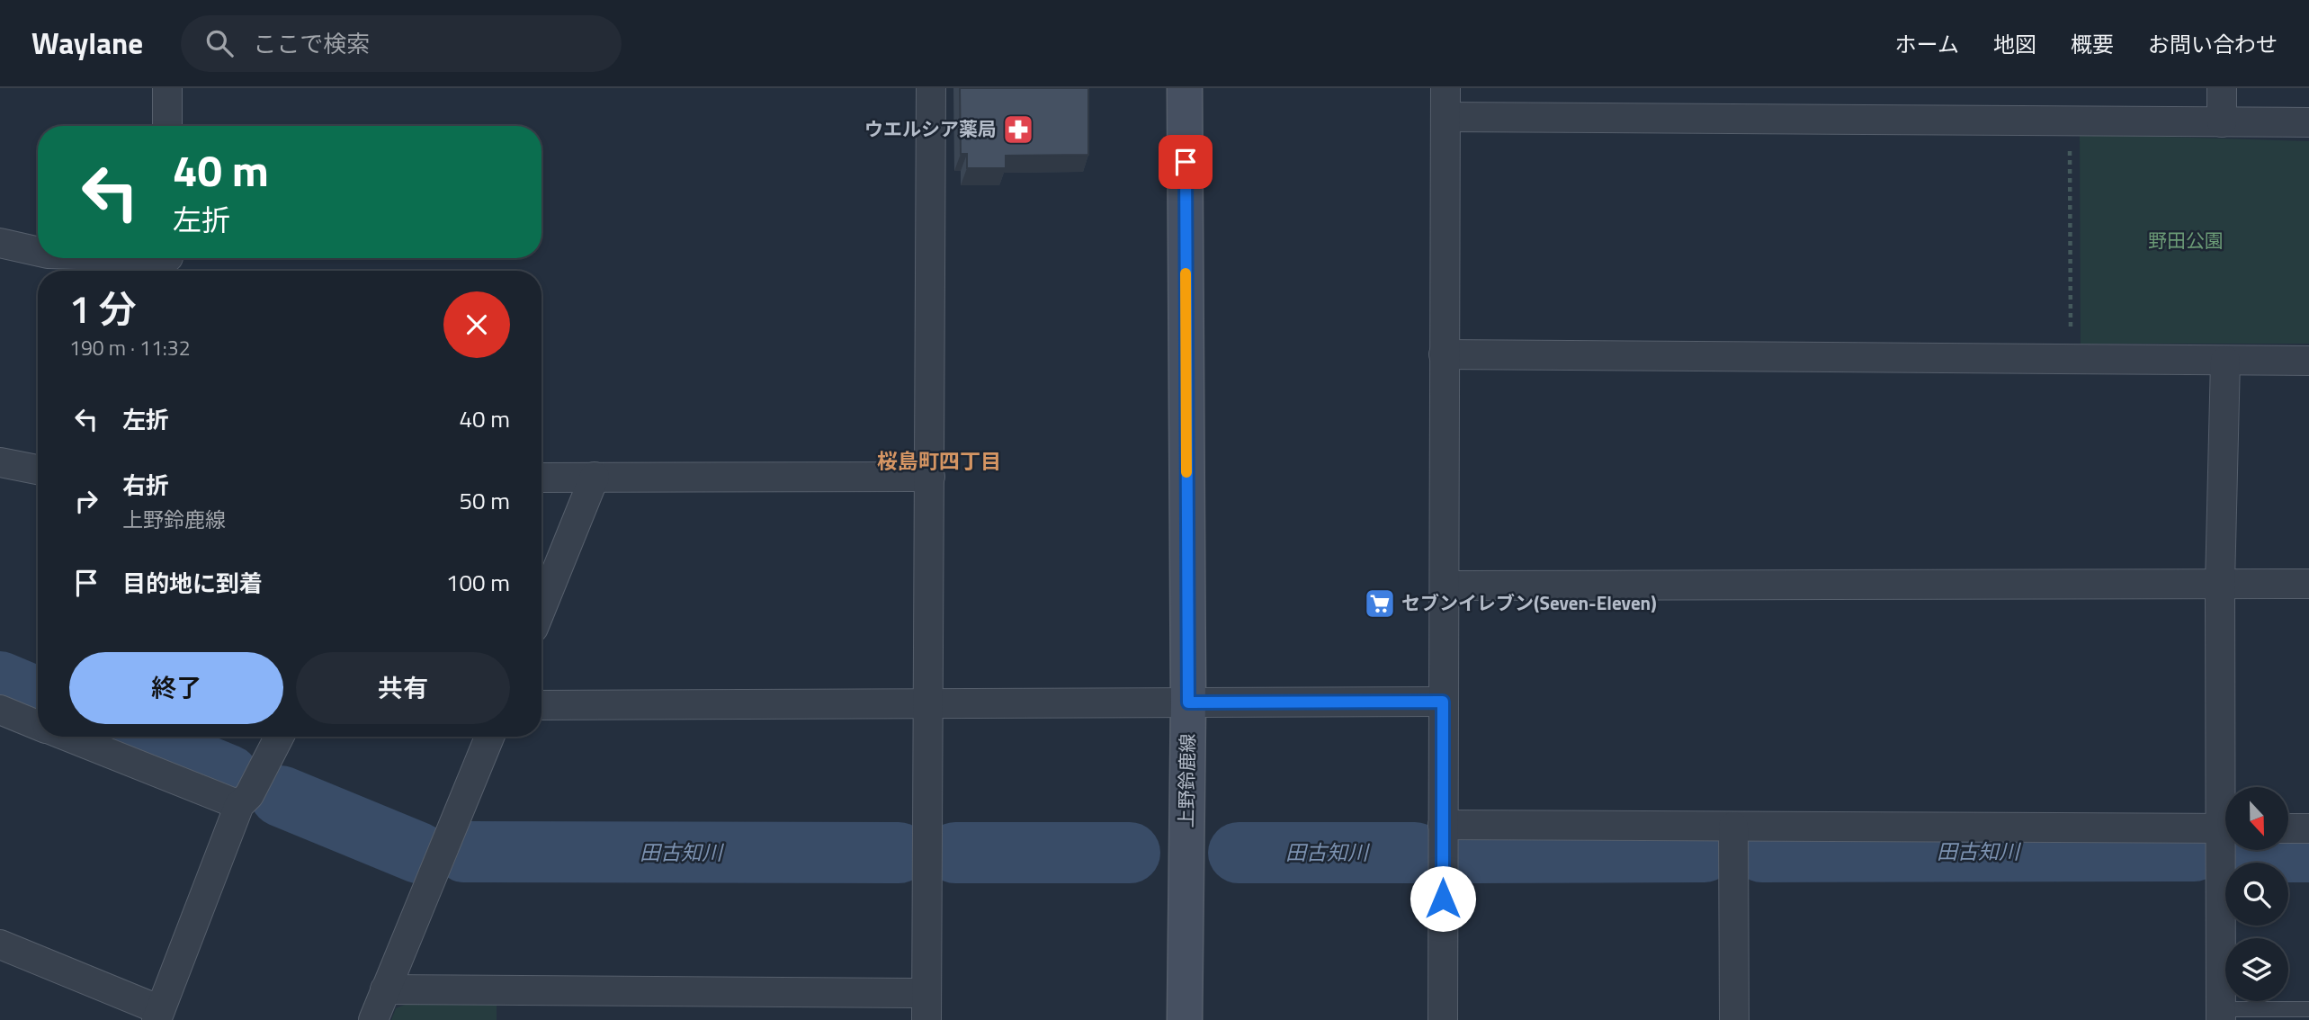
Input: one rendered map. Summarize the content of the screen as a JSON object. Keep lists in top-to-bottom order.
{
  "streets": {
    "main road": ["上野鈴鹿線"]
  },
  "districts": ["桜島町四丁目"],
  "water": ["田古知川"],
  "parks": ["野田公園"],
  "places": {
    "pharmacy": ["ウエルシア薬局"],
    "supermarket": ["セブンイレブン(Seven-Eleven)"]
  },
  "north": "bottom",
  "page": {
    "header": "Waylane",
    "search": "ここで検索",
    "nav": [
      "ホーム",
      "地図",
      "概要",
      "お問い合わせ"
    ],
    "turn": ["40 m", "左折"],
    "heading": ["1 分", "190 m · 11:32"],
    "list": [
      {
        "name": "左折",
        "value": "40 m"
      },
      {
        "name": "右折",
        "note": "上野鈴鹿線",
        "value": "50 m"
      },
      {
        "name": "目的地に到着",
        "value": "100 m"
      }
    ],
    "buttons": ["終了", "共有"]
  }
}
